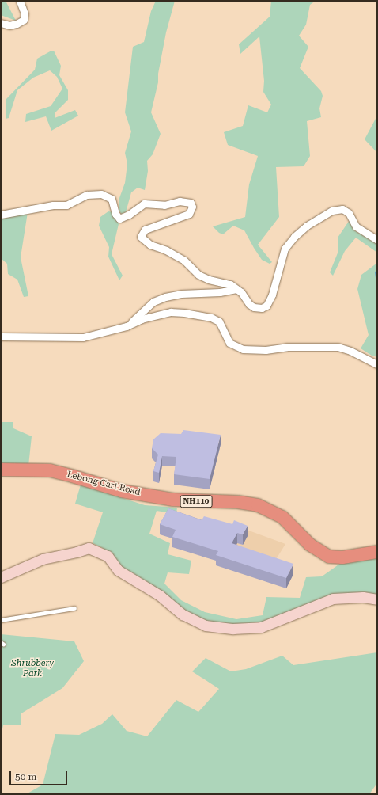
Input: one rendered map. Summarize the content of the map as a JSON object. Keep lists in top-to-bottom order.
{
  "streets": {
    "highway": ["Lebong Cart Road", "NH110"]
  },
  "parks": ["Shrubbery Park"],
  "scale_bar": "50 m"
}
